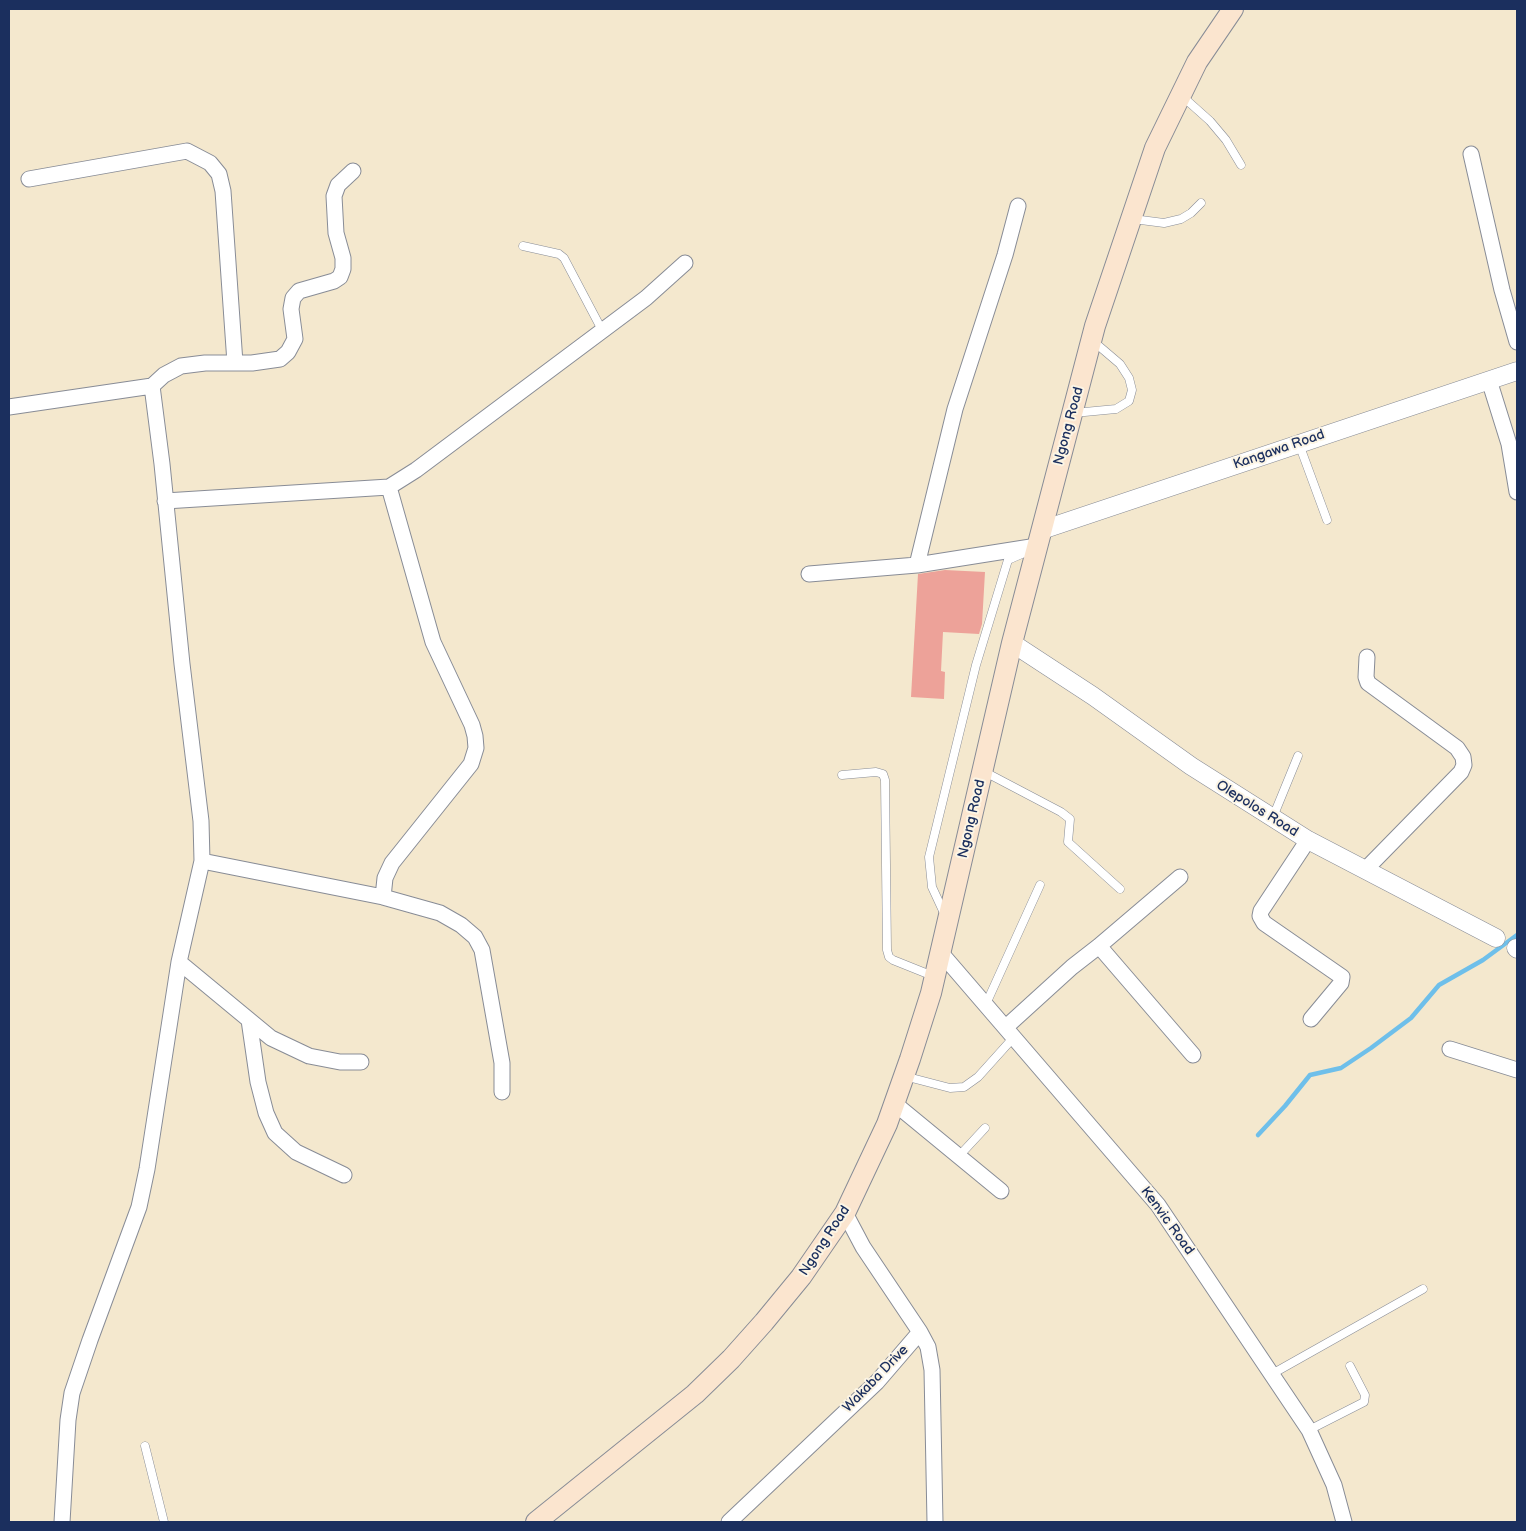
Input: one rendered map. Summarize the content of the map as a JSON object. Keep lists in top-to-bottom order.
{
  "streets": {
    "main road": ["Ngong Road"],
    "street": [
      "Kangawa Road",
      "Olepolos Road",
      "Kenvic Road",
      "Wakaba Drive"
    ]
  },
  "crossings": [
    ["Ngong Road", "Kangawa Road"],
    ["Ngong Road", "Olepolos Road"],
    ["Ngong Road", "Kenvic Road"]
  ]
}
